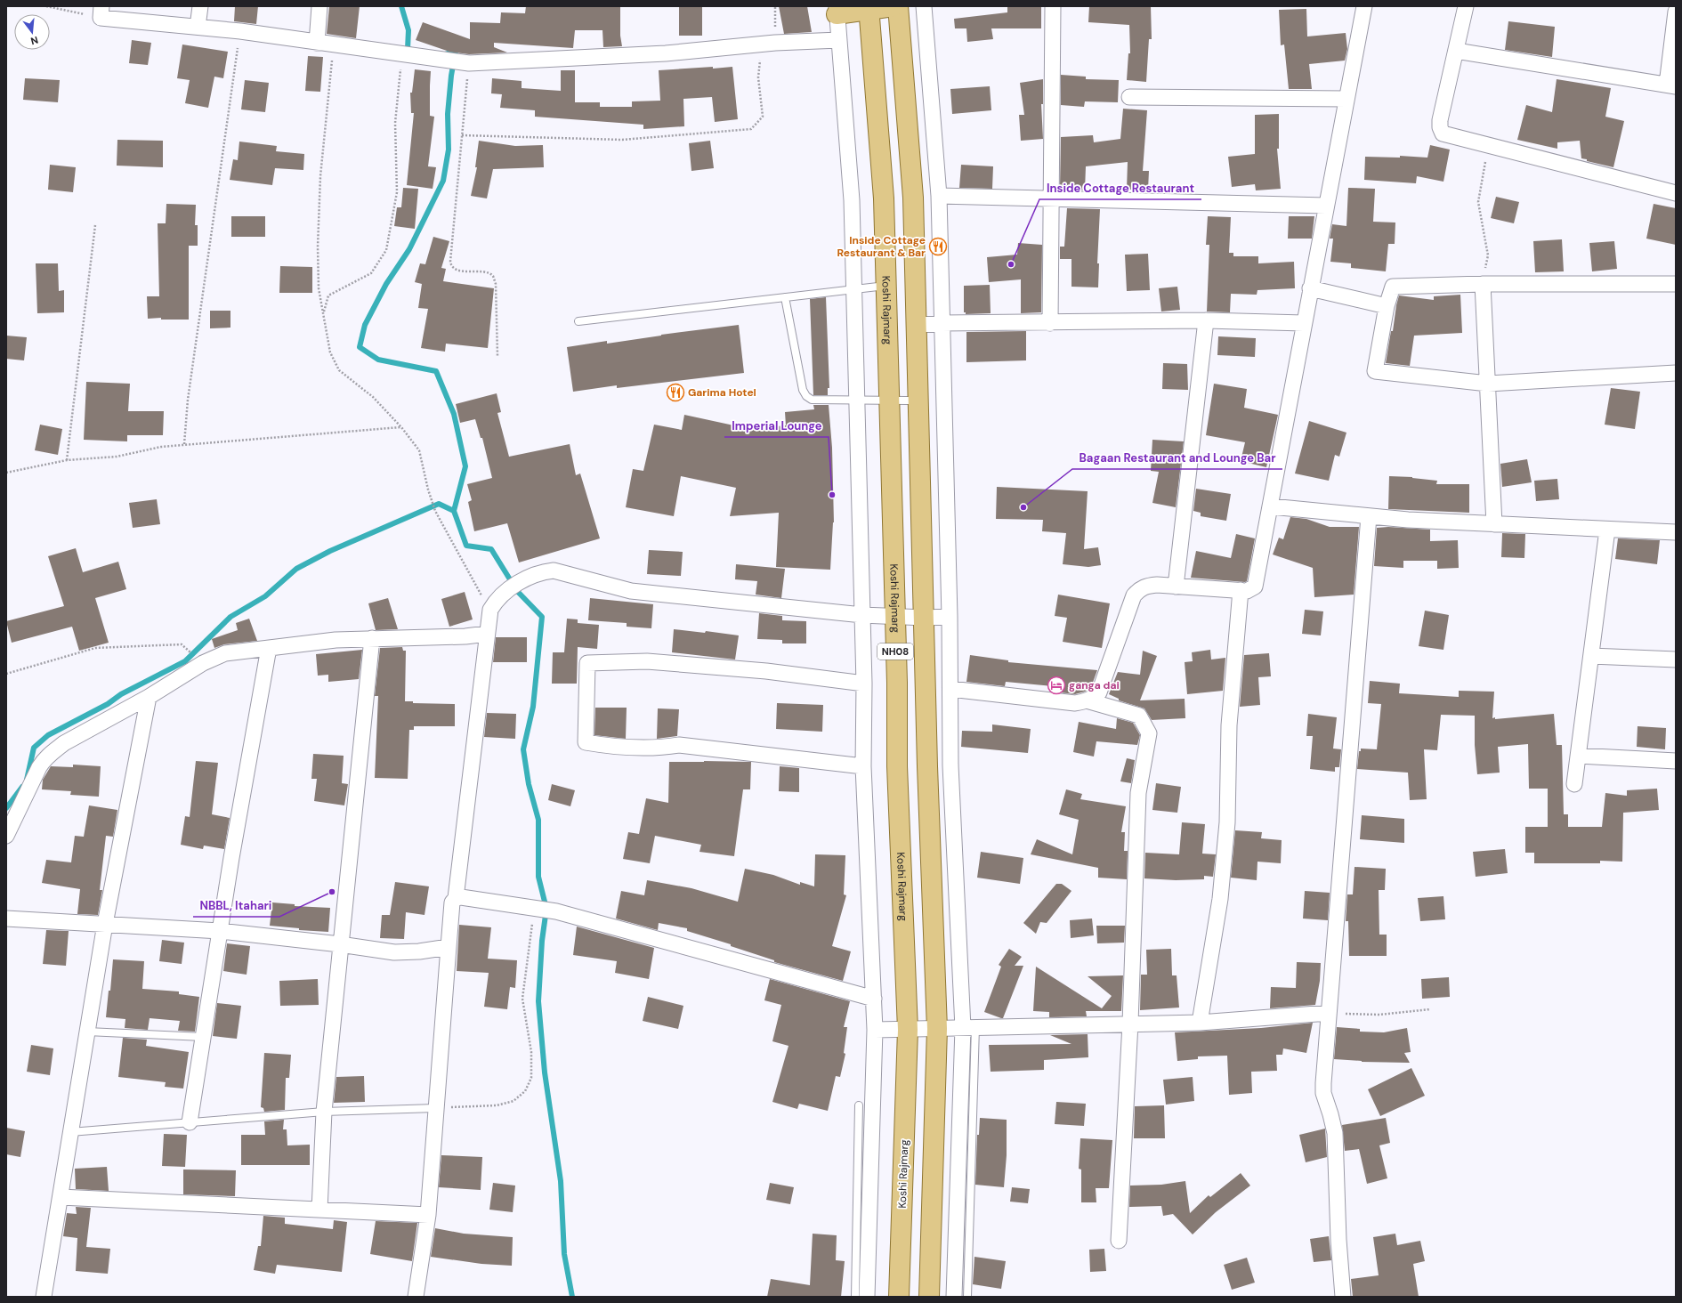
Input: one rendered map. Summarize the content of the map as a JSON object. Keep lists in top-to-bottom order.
{
  "streets": {
    "main road": ["Koshi Rajmarg", "NH08"]
  },
  "places": {
    "restaurant": ["Inside Cottage Restaurant & Bar", "Garima Hotel"],
    "other": [
      "Inside Cottage Restaurant",
      "Imperial Lounge",
      "Bagaan Restaurant and Lounge Bar",
      "NBBL, Itahari"
    ],
    "hotel": ["ganga dai"]
  },
  "north": "bottom"
}
